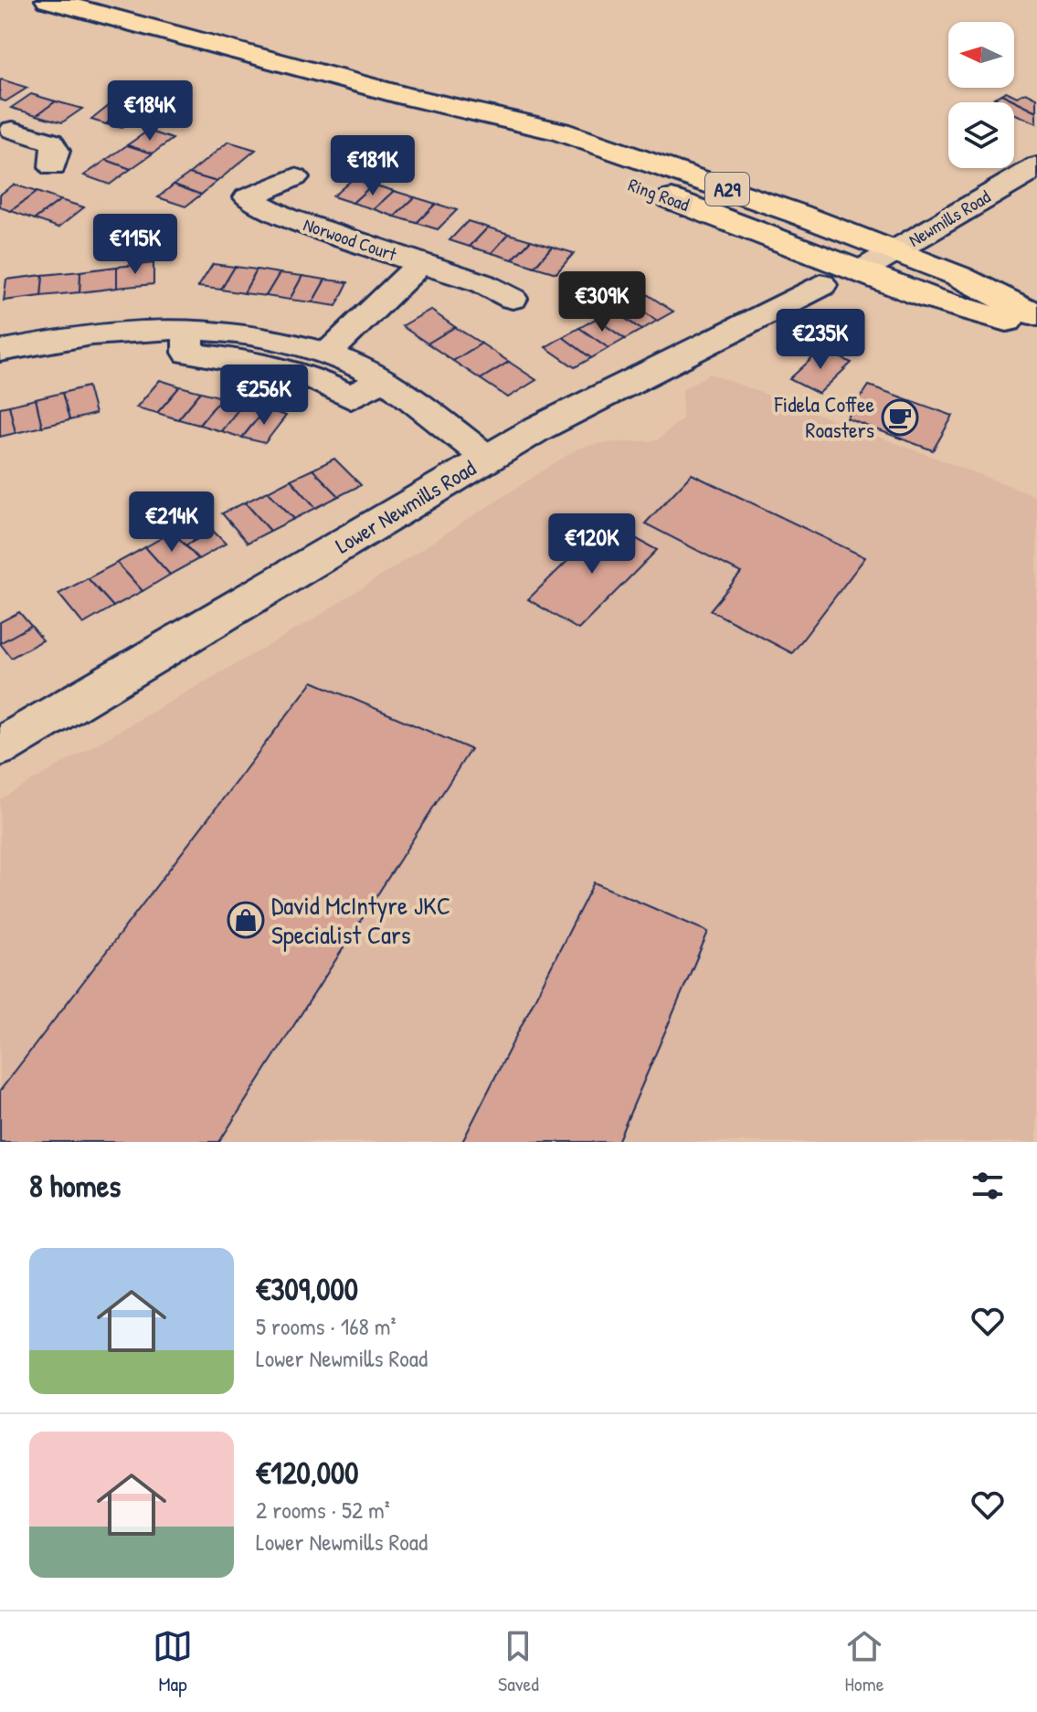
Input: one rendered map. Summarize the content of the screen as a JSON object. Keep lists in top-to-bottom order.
{
  "streets": {
    "main road": ["A29", "Ring Road"],
    "street": ["Newmills Road", "Norwood Court", "Lower Newmills Road"]
  },
  "crossings": [
    ["Ring Road", "Newmills Road"]
  ],
  "places": {
    "cafe": ["Fidela Coffee Roasters"],
    "shop": ["David McIntyre JKC Specialist Cars"]
  },
  "north": "left",
  "page": {
    "price": [
      "€184K",
      "€181K",
      "€115K",
      "€309K",
      "€235K",
      "€256K",
      "€214K",
      "€120K"
    ],
    "heading": "8 homes",
    "list": [
      {
        "name": "€309,000",
        "note": "5 rooms · 168 m² · Lower Newmills Road"
      },
      {
        "name": "€120,000",
        "note": "2 rooms · 52 m² · Lower Newmills Road"
      }
    ],
    "tabs": ["Map", "Saved", "Home"]
  }
}
